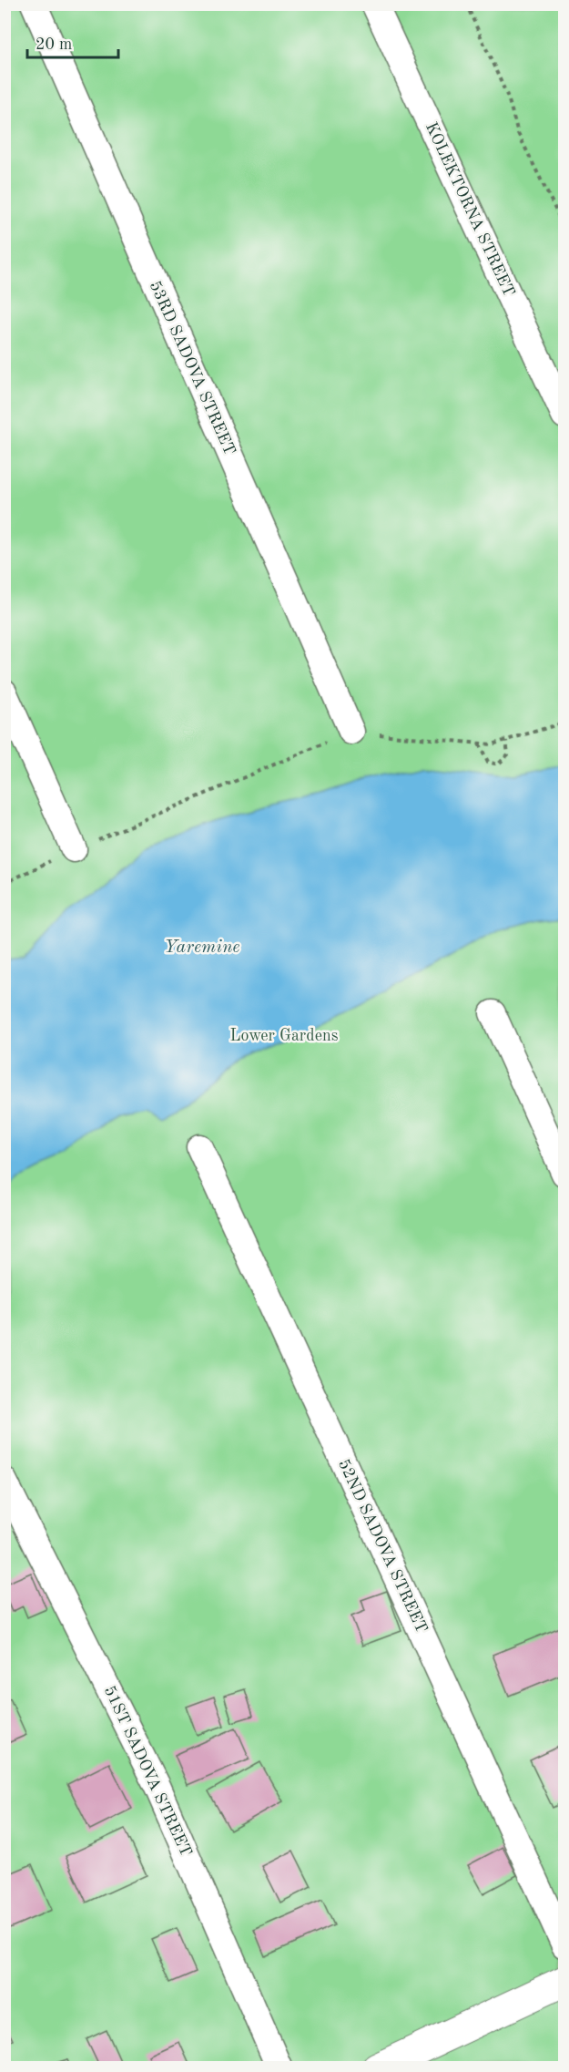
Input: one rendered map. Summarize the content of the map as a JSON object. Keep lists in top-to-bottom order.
{
  "streets": {
    "street": [
      "KOLEKTORNA STREET",
      "53RD SADOVA STREET",
      "52ND SADOVA STREET",
      "51ST SADOVA STREET"
    ]
  },
  "water": ["Yaremine"],
  "parks": ["Lower Gardens"],
  "scale_bar": "20 m"
}
